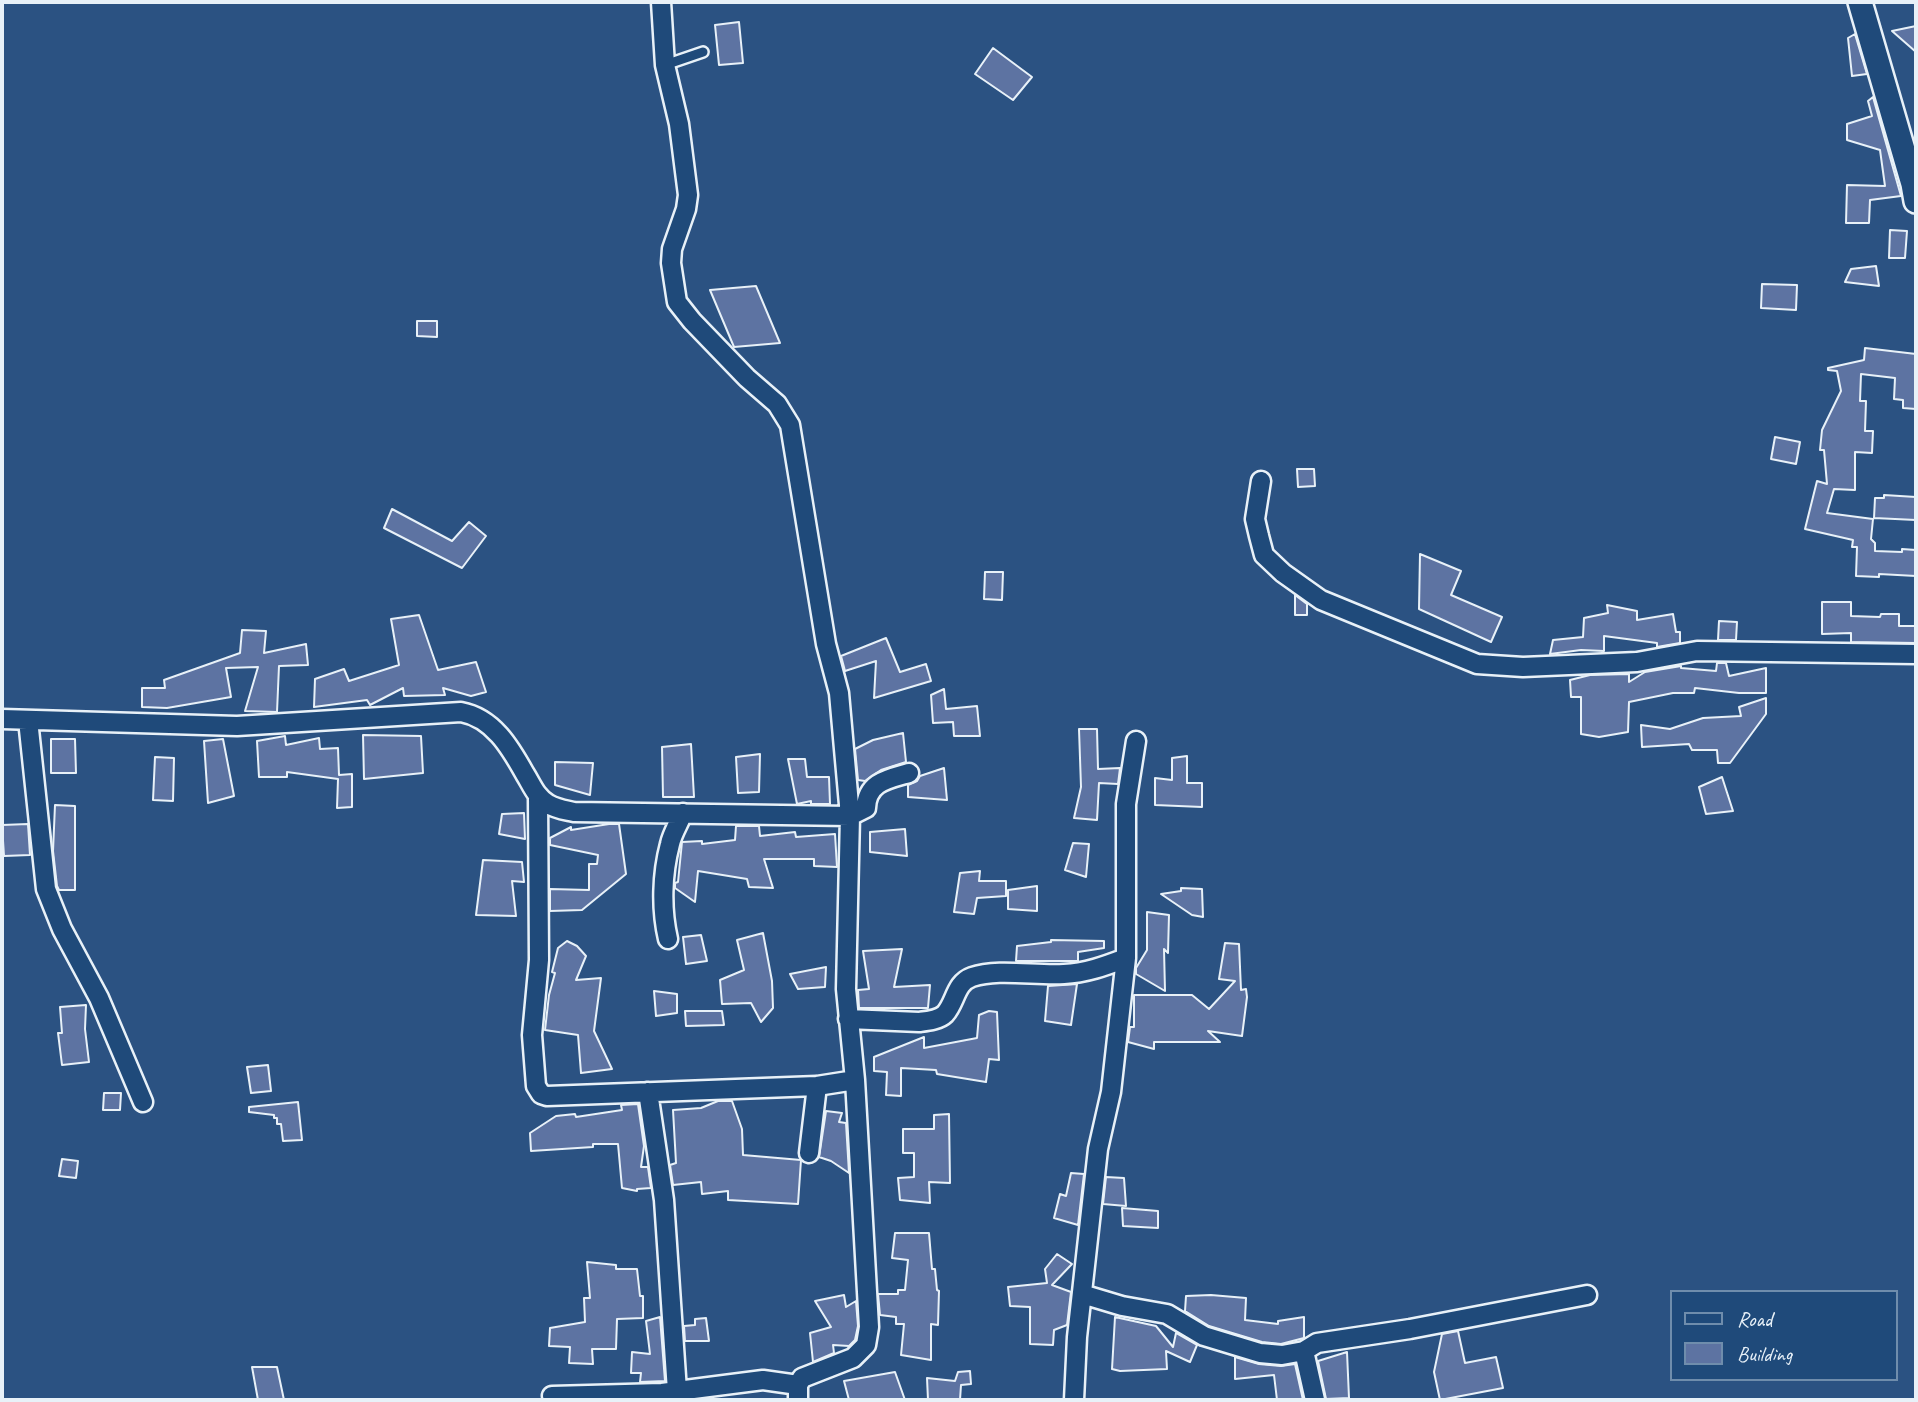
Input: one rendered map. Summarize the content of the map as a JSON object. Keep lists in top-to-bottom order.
{
  "legend": ["Road", "Building"]
}
